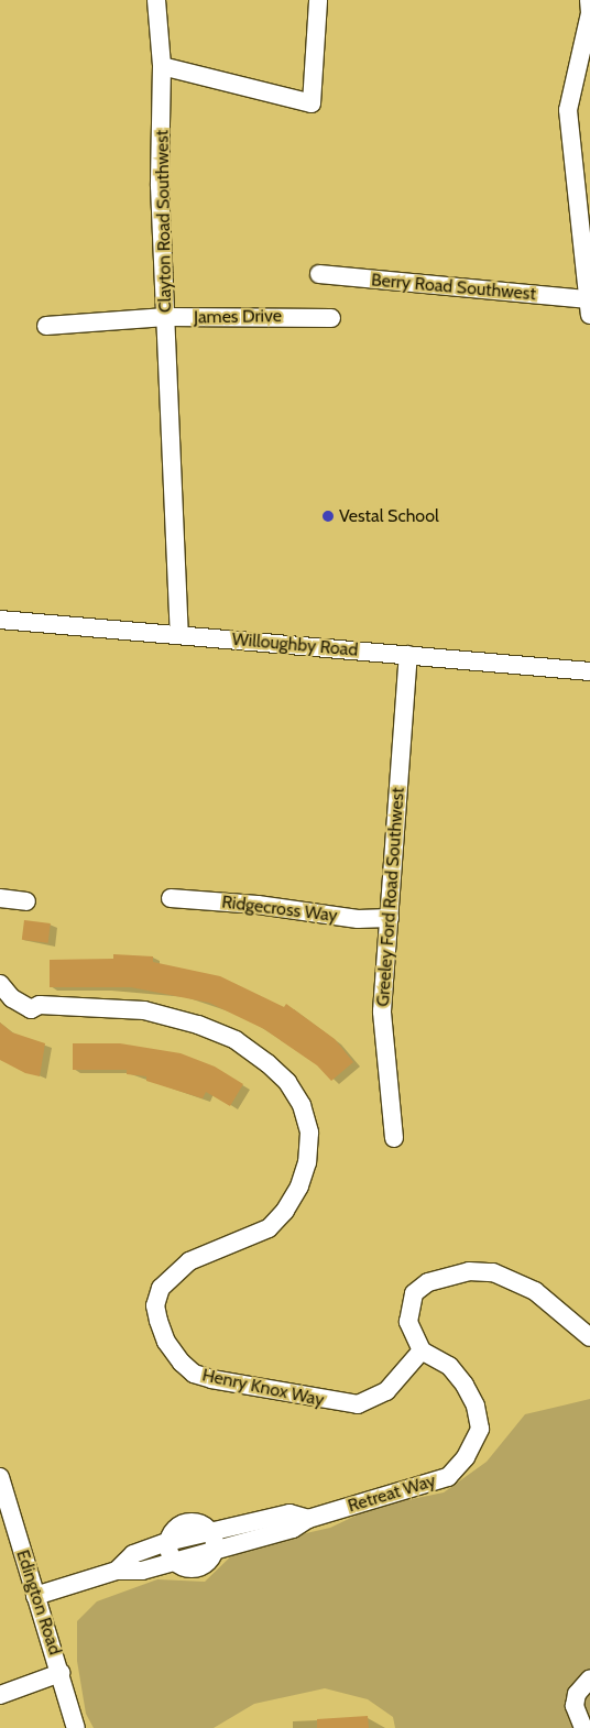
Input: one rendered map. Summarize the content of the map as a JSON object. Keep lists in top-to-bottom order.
{
  "streets": {
    "street": [
      "Clayton Road Southwest",
      "Berry Road Southwest",
      "James Drive",
      "Willoughby Road",
      "Greeley Ford Road Southwest",
      "Ridgecross Way",
      "Henry Knox Way",
      "Retreat Way",
      "Edington Road"
    ]
  },
  "crossings": [
    ["Clayton Road Southwest", "James Drive"],
    ["Clayton Road Southwest", "Willoughby Road"],
    ["Willoughby Road", "Greeley Ford Road Southwest"],
    ["Greeley Ford Road Southwest", "Ridgecross Way"],
    ["Henry Knox Way", "Retreat Way"],
    ["Retreat Way", "Edington Road"]
  ],
  "places": ["Vestal School"]
}
